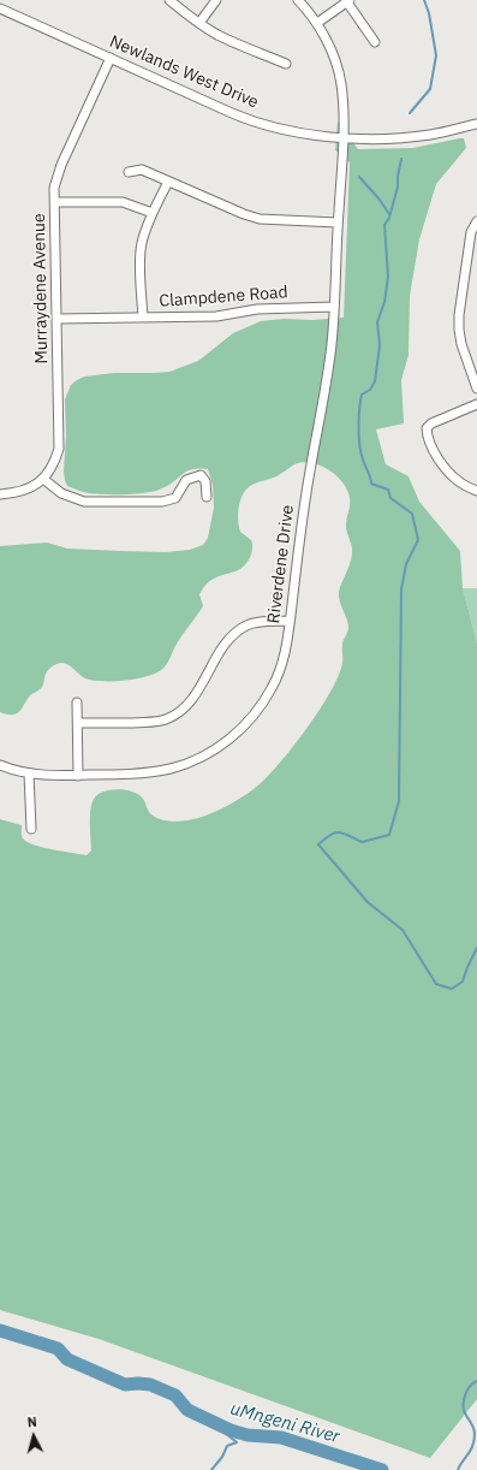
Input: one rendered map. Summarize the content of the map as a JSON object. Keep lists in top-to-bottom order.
{
  "streets": {
    "street": [
      "Newlands West Drive",
      "Murraydene Avenue",
      "Clampdene Road",
      "Riverdene Drive"
    ]
  },
  "crossings": [
    ["Newlands West Drive", "Murraydene Avenue"],
    ["Newlands West Drive", "Riverdene Drive"],
    ["Murraydene Avenue", "Clampdene Road"],
    ["Clampdene Road", "Riverdene Drive"]
  ],
  "water": ["uMngeni River"],
  "north": "top"
}
